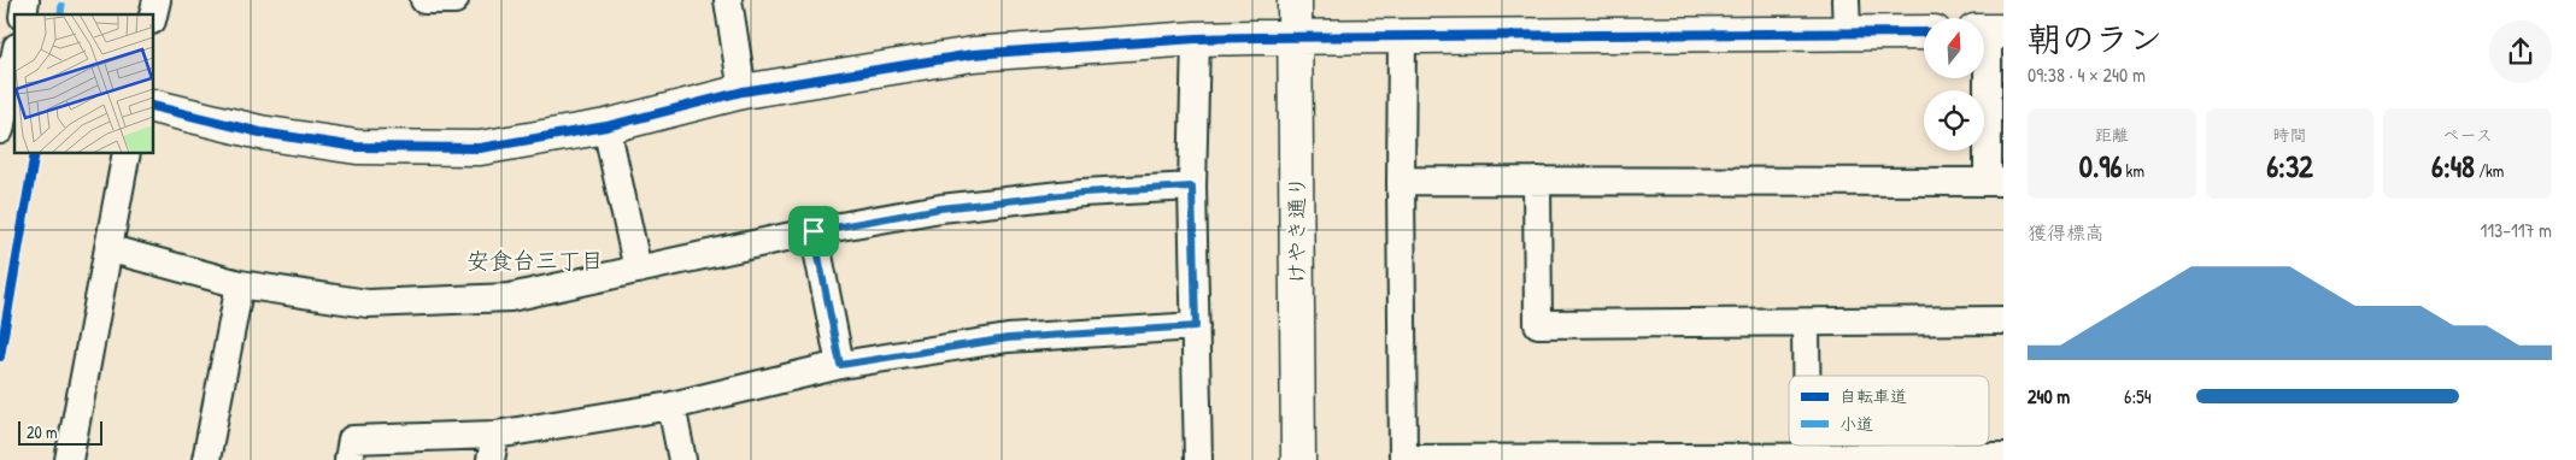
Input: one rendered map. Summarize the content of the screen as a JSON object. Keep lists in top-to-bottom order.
{
  "streets": {
    "street": ["けやき通り"]
  },
  "districts": ["安食台三丁目"],
  "legend": ["自転車道", "小道"],
  "scale_bar": "20 m",
  "north": "top",
  "page": {
    "heading": ["朝のラン", "09:38 · 4 × 240 m"],
    "stats": [
      ["距離", "0.96 km"],
      ["時間", "6:32"],
      ["ペース", "6:48 /km"]
    ],
    "chart": ["獲得標高", "113–117 m"],
    "list": [
      {
        "name": "240 m",
        "note": "6:54"
      }
    ],
    "scale": "20 m"
  }
}
